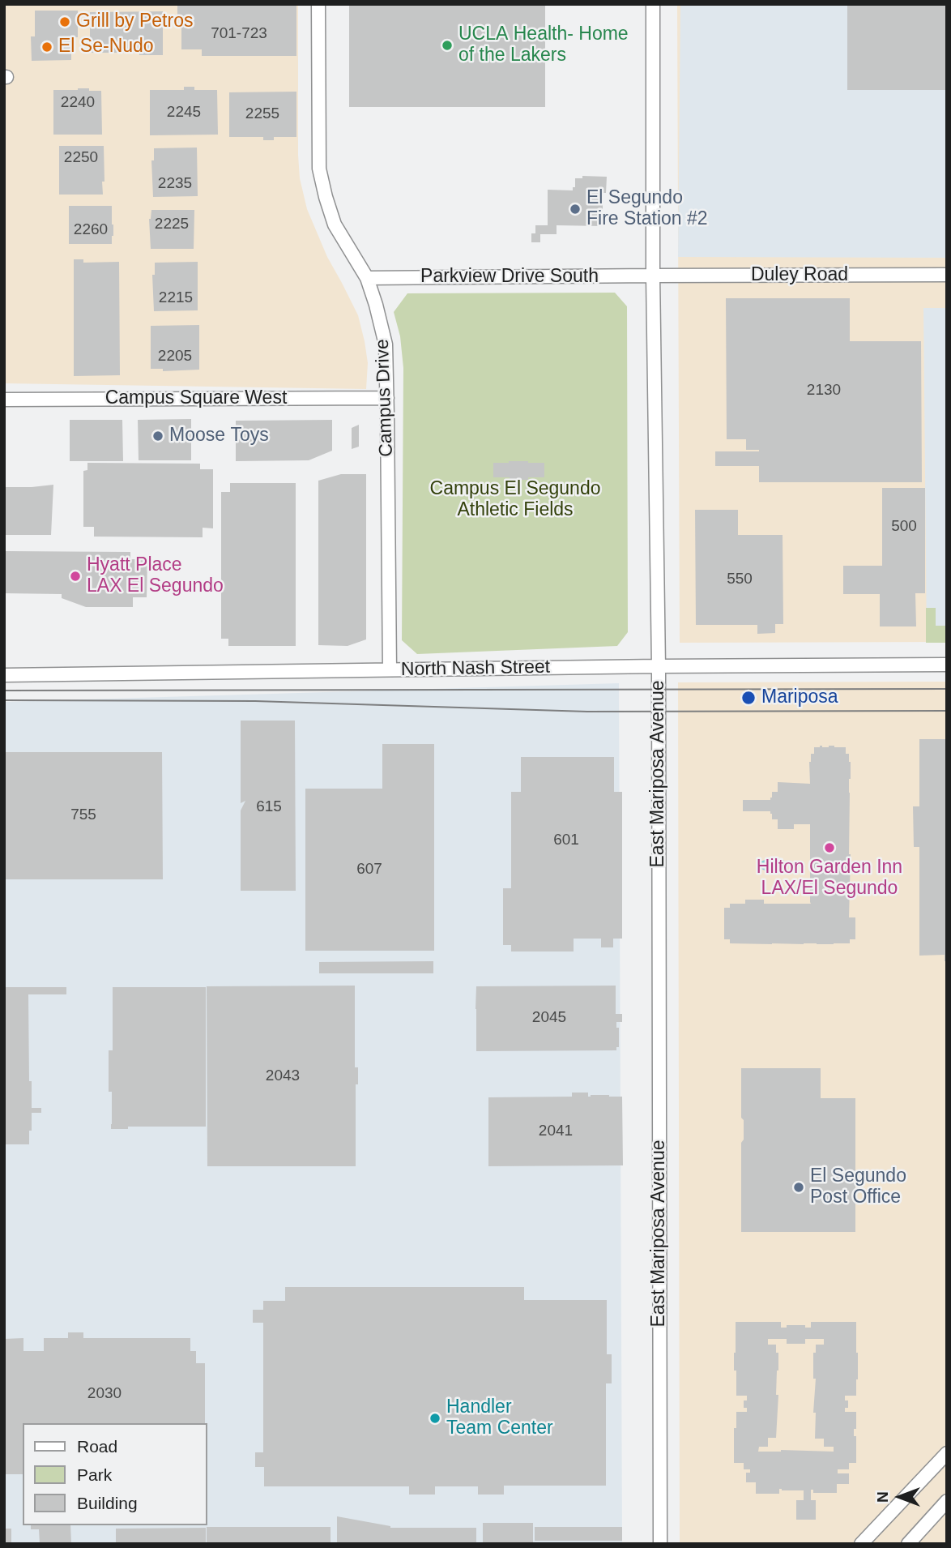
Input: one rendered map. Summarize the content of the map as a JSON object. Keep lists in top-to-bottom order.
{
  "streets": {
    "street": [
      "Duley Road",
      "Parkview Drive South",
      "Campus Drive",
      "Campus Square West",
      "North Nash Street",
      "East Mariposa Avenue"
    ]
  },
  "crossings": [
    ["Duley Road", "Parkview Drive South"],
    ["Duley Road", "East Mariposa Avenue"],
    ["Parkview Drive South", "Campus Drive"],
    ["Parkview Drive South", "East Mariposa Avenue"],
    ["Campus Drive", "Campus Square West"],
    ["Campus Drive", "North Nash Street"],
    ["North Nash Street", "East Mariposa Avenue"]
  ],
  "parks": ["Campus El Segundo Athletic Fields"],
  "places": [
    "Grill by Petros",
    "UCLA Health- Home of the Lakers",
    "El Se-Nudo",
    "El Segundo Fire Station #2",
    "Moose Toys",
    "Hyatt Place LAX El Segundo",
    "Mariposa",
    "Hilton Garden Inn LAX/El Segundo",
    "El Segundo Post Office",
    "Handler Team Center"
  ],
  "house_numbers": [
    "701-723",
    "2240",
    "2245",
    "2255",
    "2250",
    "2235",
    "2225",
    "2260",
    "2215",
    "2205",
    "2130",
    "500",
    "550",
    "615",
    "755",
    "601",
    "607",
    "2045",
    "2043",
    "2041",
    "2030"
  ],
  "legend": ["Road", "Park", "Building"],
  "north": "left"
}
